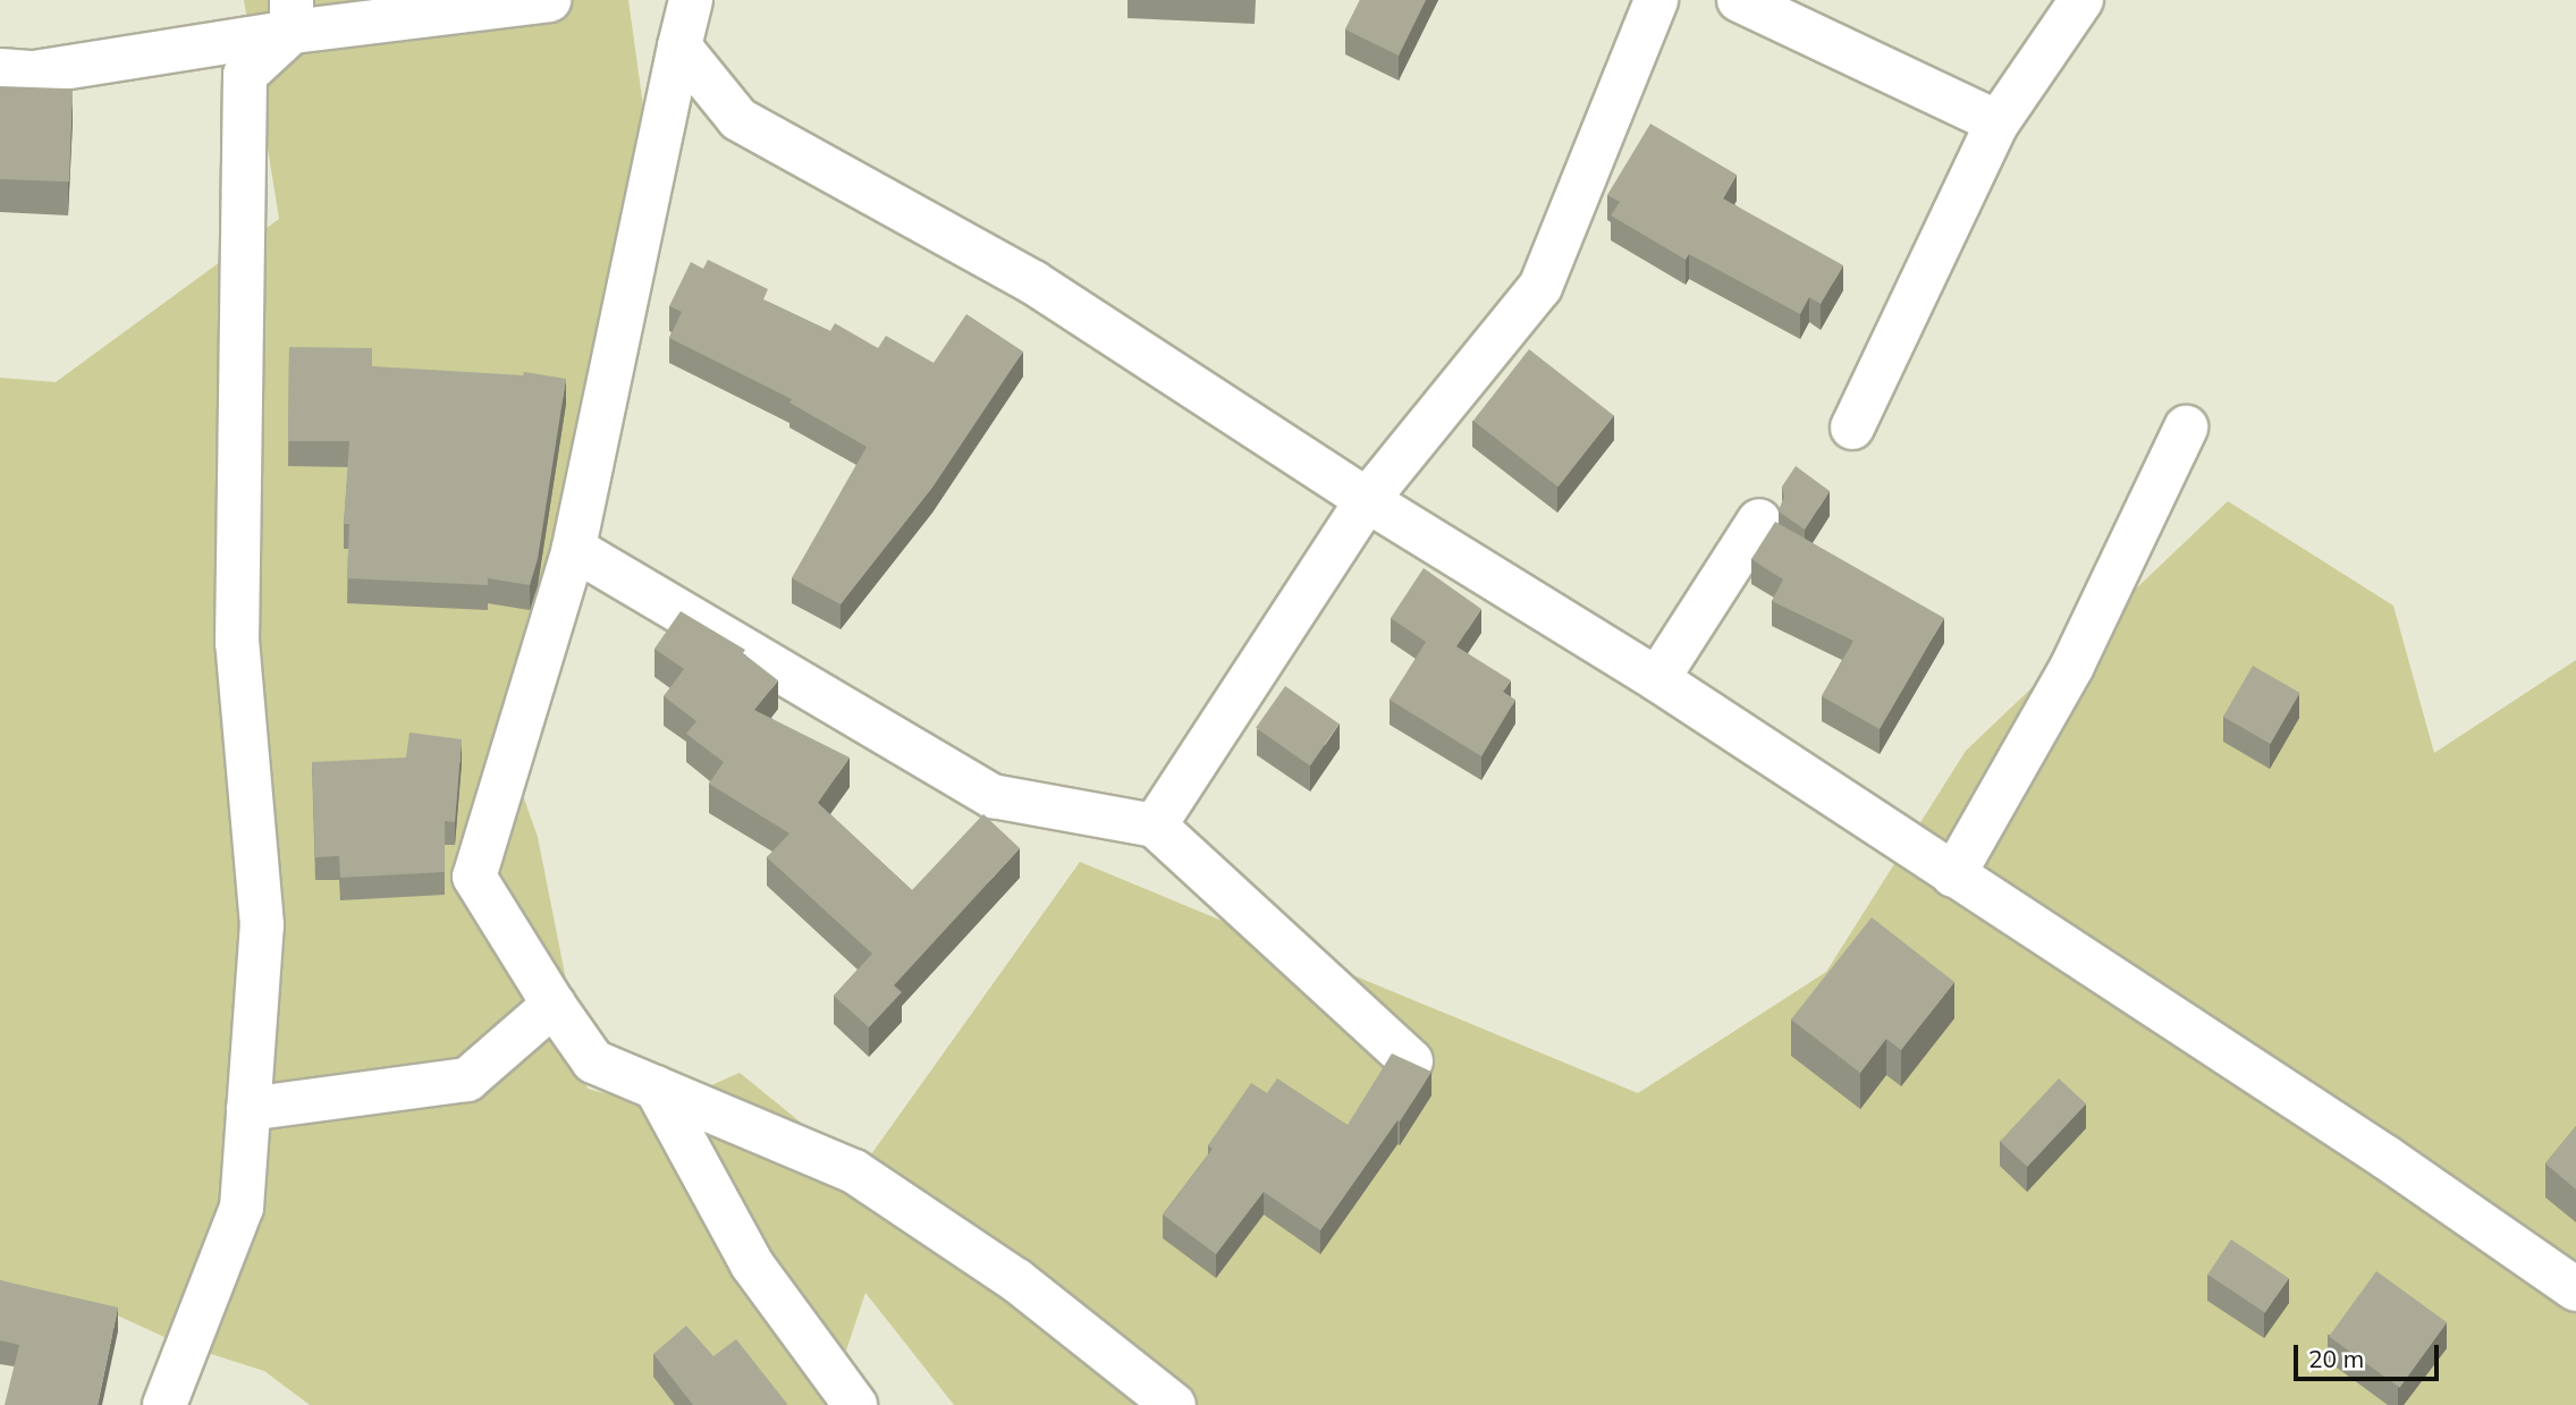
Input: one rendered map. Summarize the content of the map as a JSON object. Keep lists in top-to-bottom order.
{
  "scale_bar": "20 m"
}
